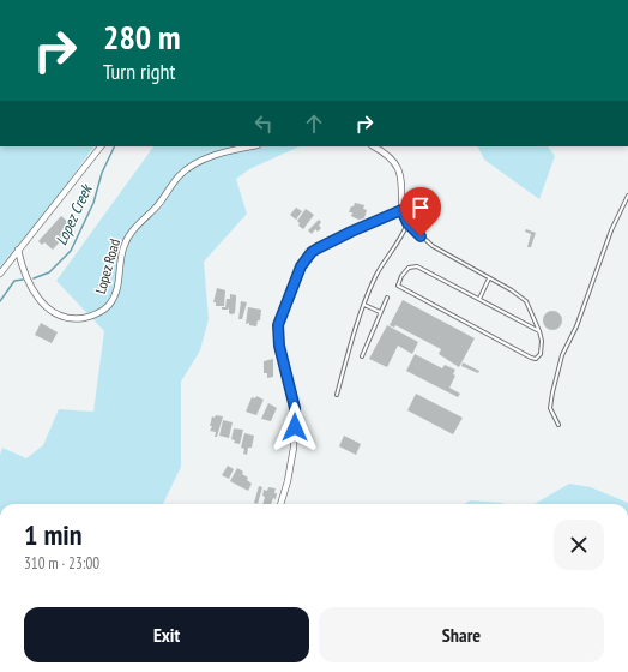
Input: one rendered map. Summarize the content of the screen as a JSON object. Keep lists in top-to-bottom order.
{
  "streets": {
    "street": ["Lopez Road"]
  },
  "water": ["Lopez Creek"],
  "page": {
    "turn": ["280 m", "Turn right"],
    "heading": ["1 min", "310 m · 23:00"],
    "buttons": ["Exit", "Share"]
  }
}
